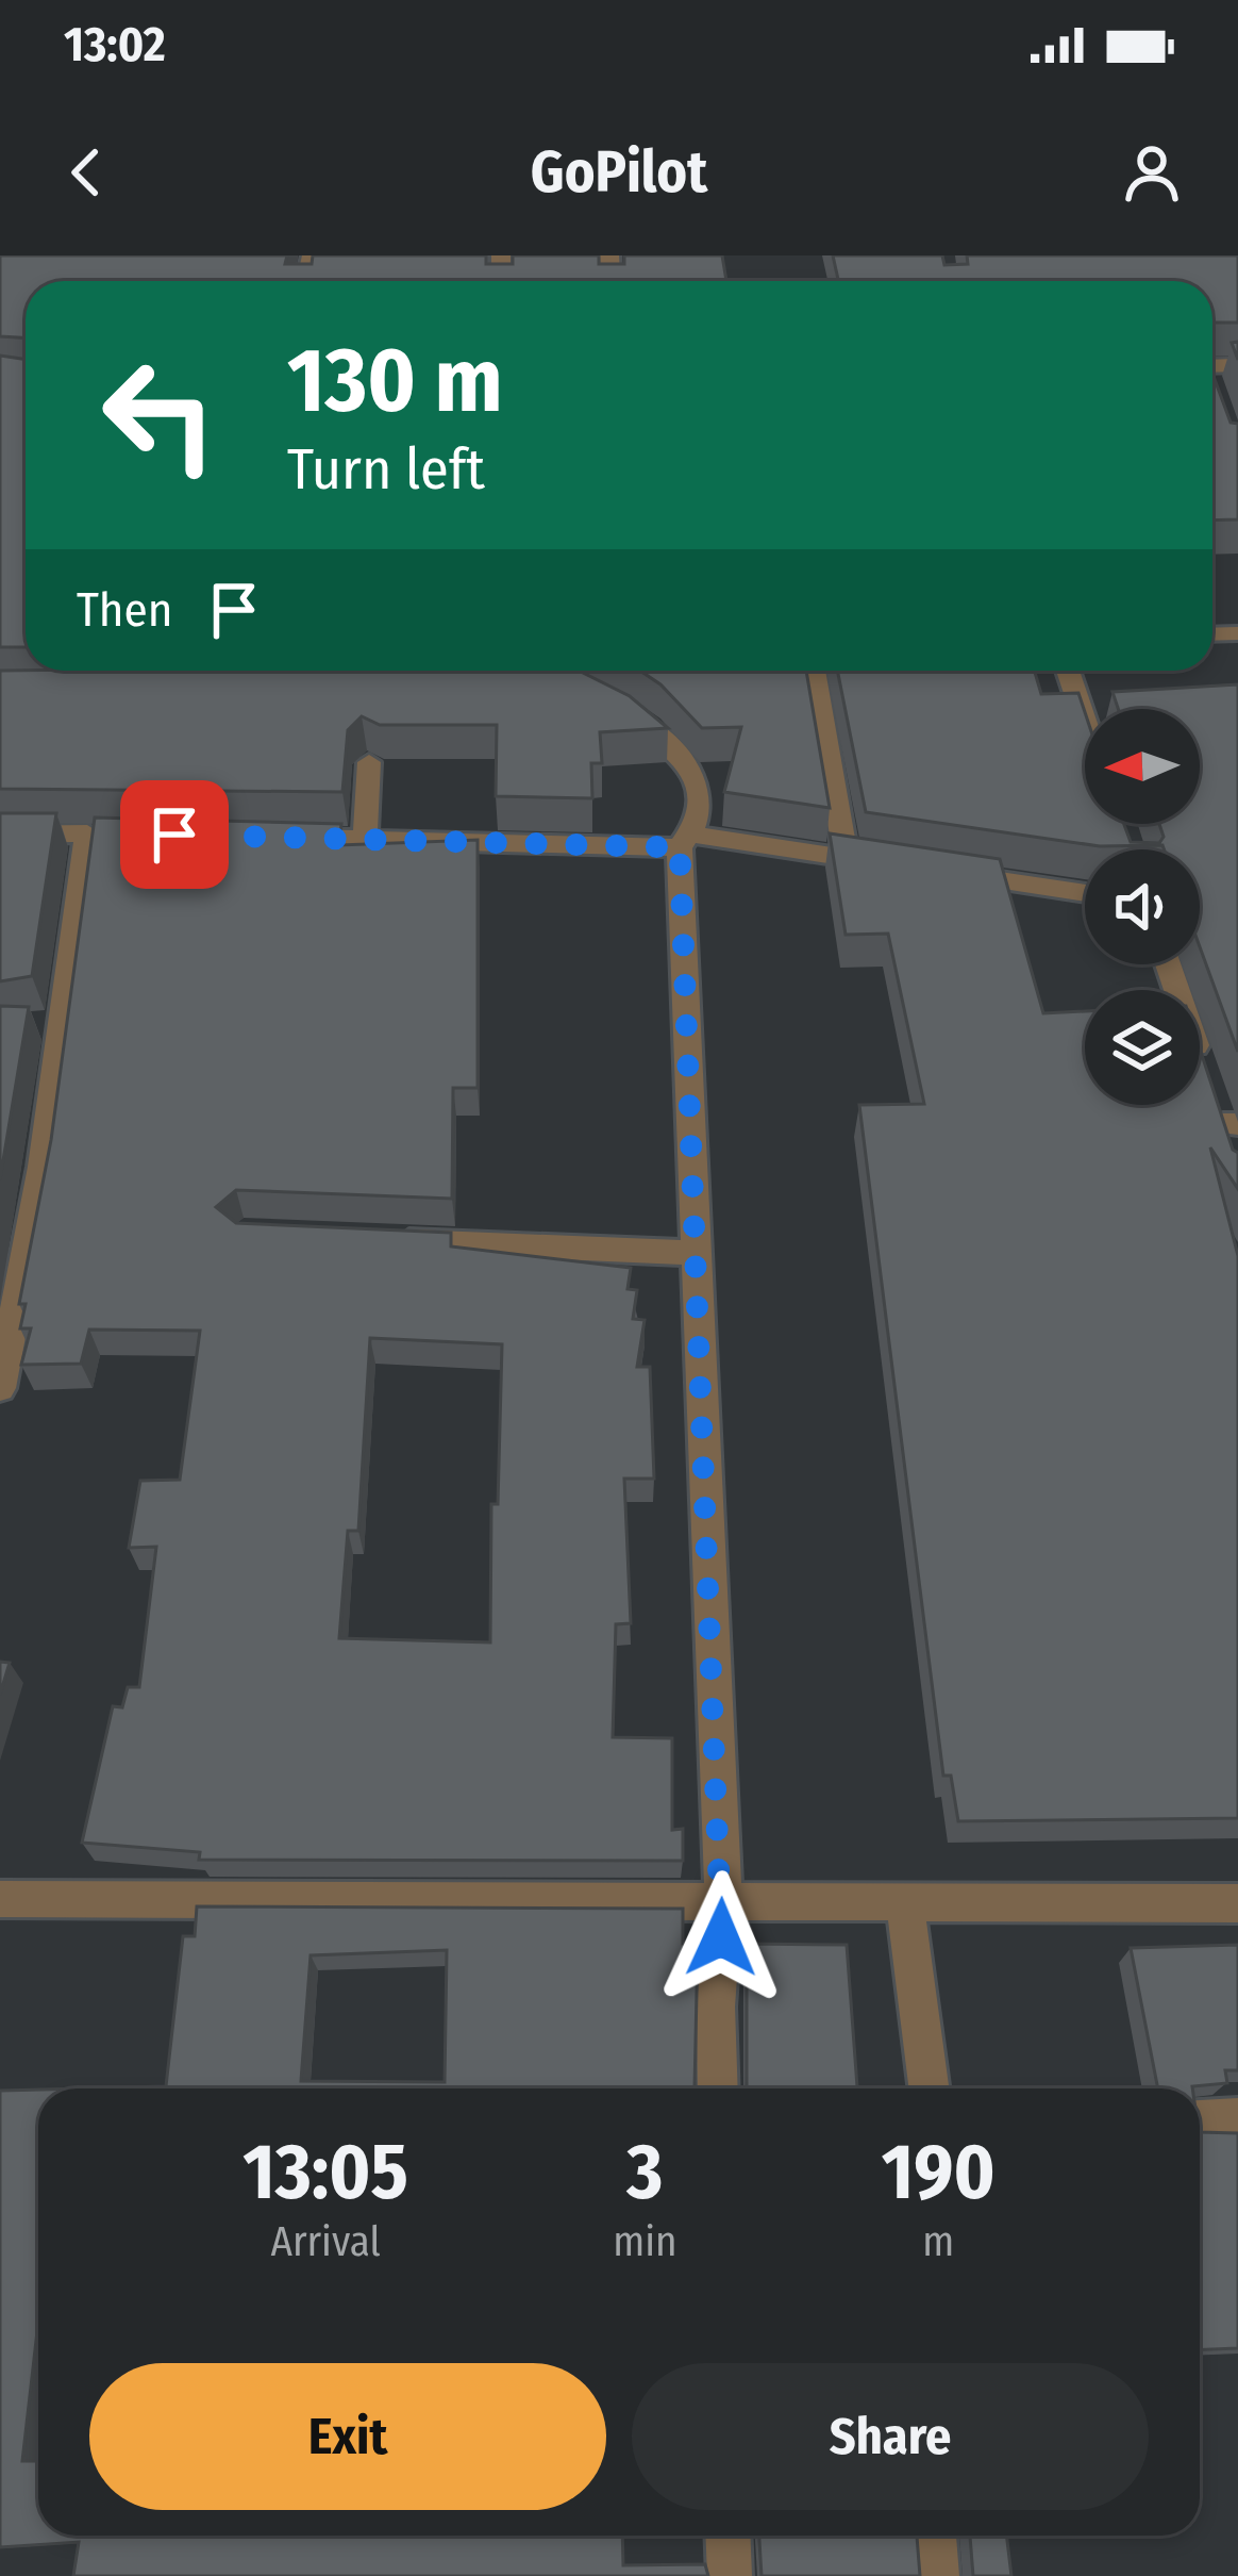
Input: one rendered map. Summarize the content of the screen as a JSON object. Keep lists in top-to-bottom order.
{
  "north": "left",
  "page": {
    "status": "13:02",
    "header": "GoPilot",
    "turn": ["130 m", "Turn left"],
    "then": "Then",
    "eta": [
      "13:05",
      "Arrival",
      "3",
      "min",
      "190",
      "m"
    ],
    "buttons": ["Exit", "Share"]
  }
}
